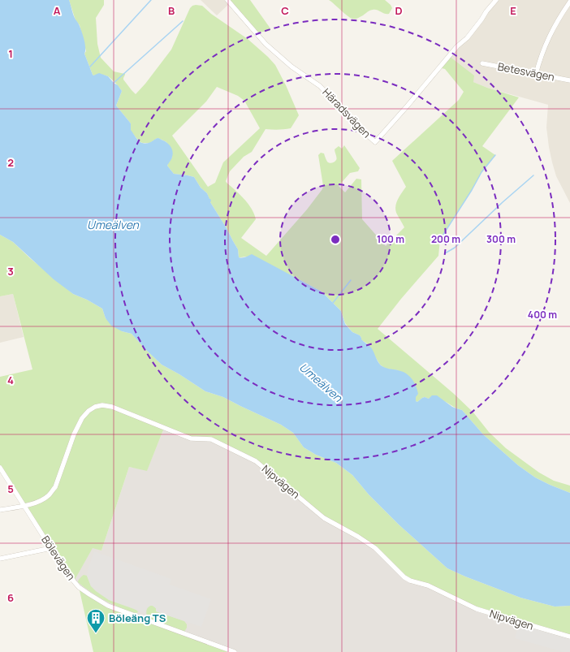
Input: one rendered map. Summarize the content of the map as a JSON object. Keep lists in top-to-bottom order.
{
  "streets": {
    "street": [
      "Betesvägen",
      "Häradsvägen",
      "Nipvägen",
      "Bölevägen"
    ]
  },
  "crossings": [
    ["Nipvägen", "Bölevägen"]
  ],
  "water": ["Umeälven"],
  "places": {
    "building": ["Böleäng TS"]
  },
  "grid": {
    "columns": [
      "A",
      "B",
      "C",
      "D",
      "E"
    ],
    "rows": [
      "1",
      "2",
      "3",
      "4",
      "5",
      "6"
    ]
  },
  "rings": [
    "100 m",
    "200 m",
    "300 m",
    "400 m"
  ]
}
